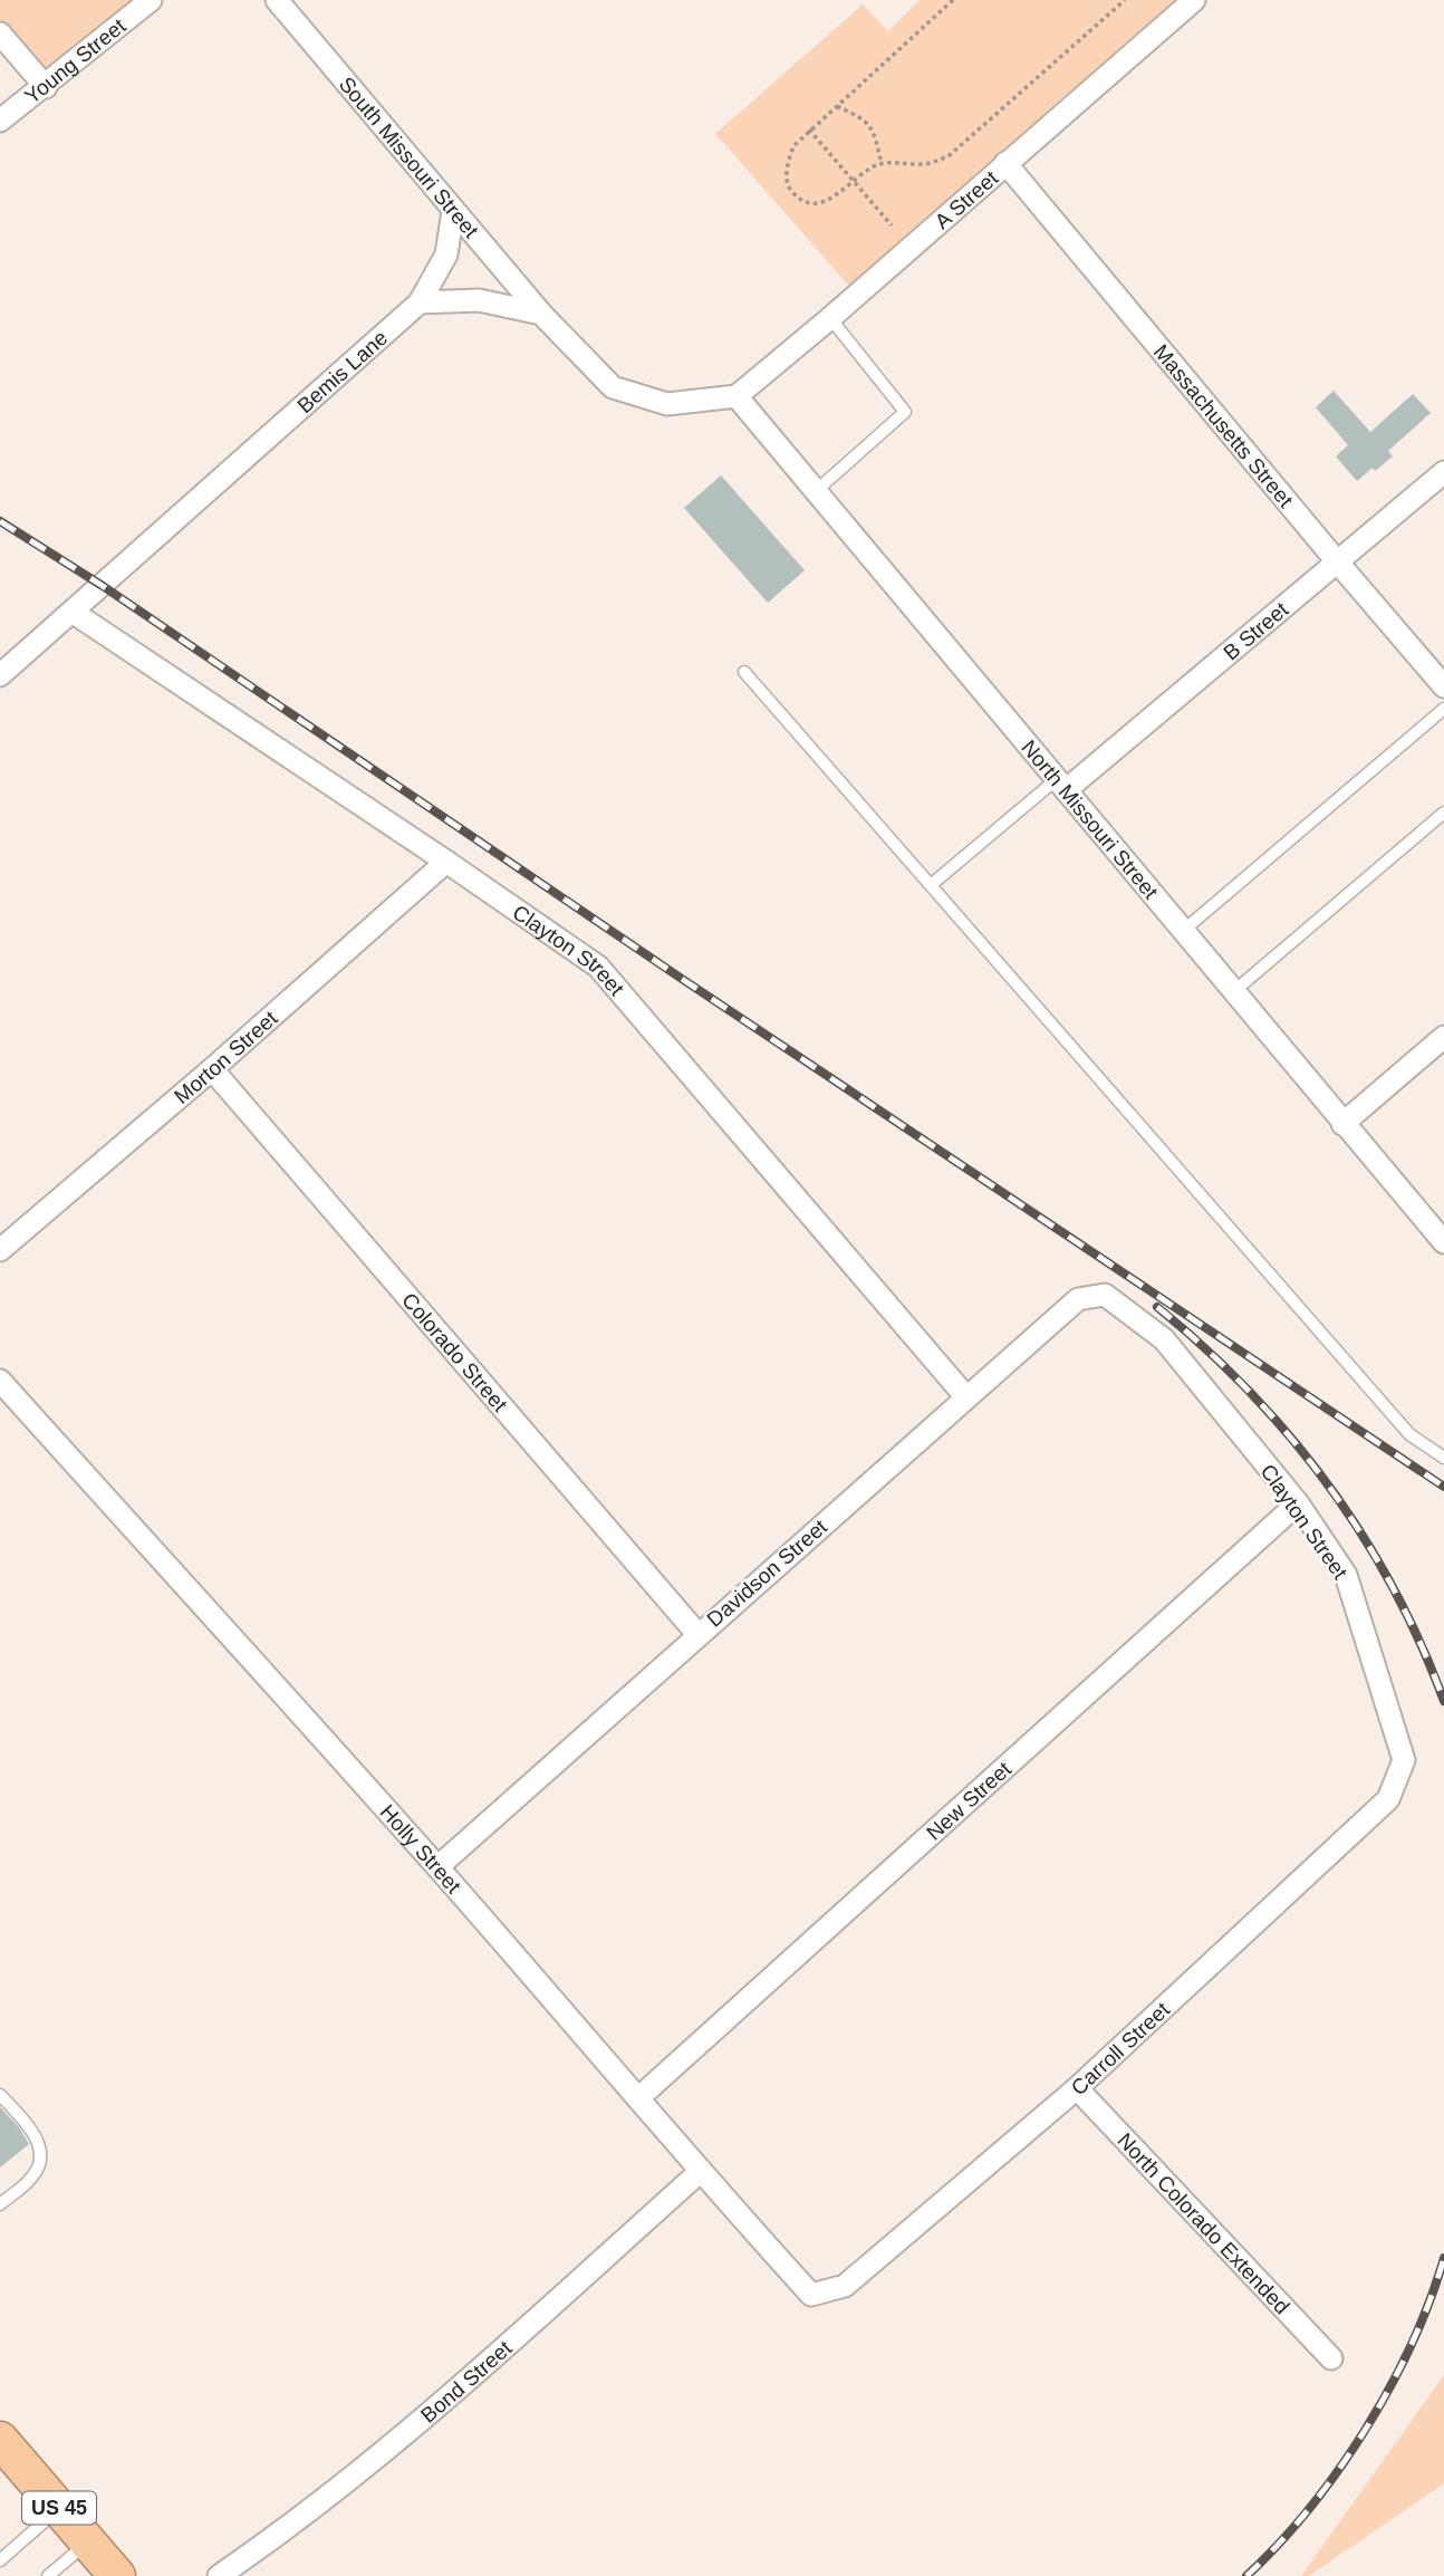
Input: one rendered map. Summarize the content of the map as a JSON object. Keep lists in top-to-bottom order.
{
  "streets": {
    "highway": ["US 45"],
    "street": [
      "Young Street",
      "South Missouri Street",
      "A Street",
      "Bemis Lane",
      "Massachusetts Street",
      "B Street",
      "North Missouri Street",
      "Clayton Street",
      "Morton Street",
      "Colorado Street",
      "Davidson Street",
      "New Street",
      "Holly Street",
      "Carroll Street",
      "North Colorado Extended",
      "Bond Street"
    ]
  },
  "crossings": [
    ["South Missouri Street", "Bemis Lane"],
    ["A Street", "Massachusetts Street"],
    ["A Street", "North Missouri Street"],
    ["Bemis Lane", "Clayton Street"],
    ["Massachusetts Street", "B Street"],
    ["B Street", "North Missouri Street"],
    ["Clayton Street", "Morton Street"],
    ["Clayton Street", "Davidson Street"],
    ["Clayton Street", "New Street"],
    ["Clayton Street", "Carroll Street"],
    ["Morton Street", "Colorado Street"],
    ["Colorado Street", "Davidson Street"],
    ["Davidson Street", "Holly Street"],
    ["New Street", "Holly Street"],
    ["Holly Street", "Carroll Street"],
    ["Holly Street", "Bond Street"],
    ["Carroll Street", "North Colorado Extended"]
  ]
}
